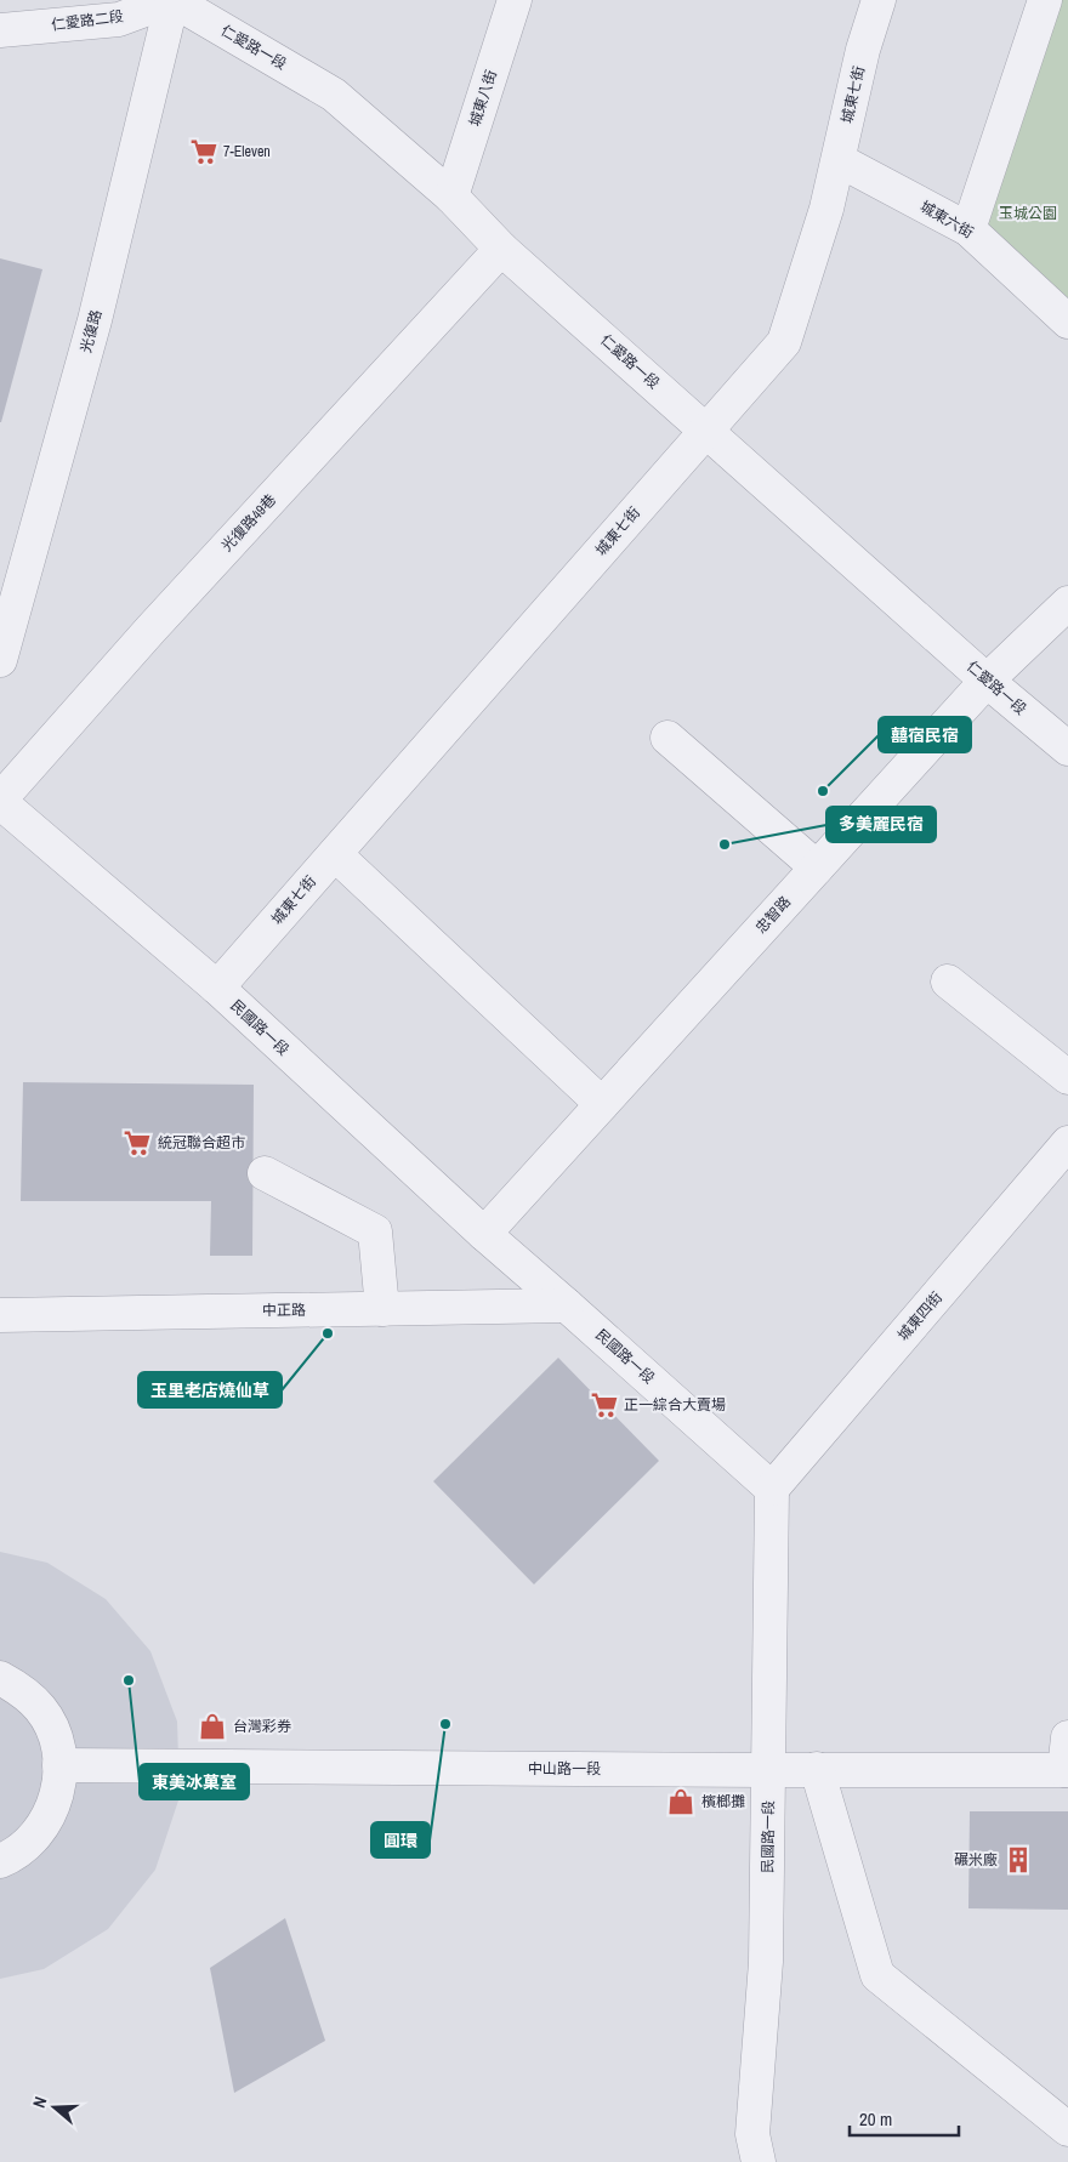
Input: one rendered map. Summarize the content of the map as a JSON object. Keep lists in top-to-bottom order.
{
  "streets": {
    "street": [
      "仁愛路二段",
      "仁愛路一段",
      "城東七街",
      "城東八街",
      "城東六街",
      "光復路",
      "光復路49巷",
      "忠智路",
      "民國路一段",
      "中正路",
      "城東四街",
      "中山路一段"
    ]
  },
  "crossings": [
    ["仁愛路二段", "仁愛路一段"],
    ["仁愛路二段", "光復路"],
    ["仁愛路一段", "城東七街"],
    ["仁愛路一段", "城東八街"],
    ["仁愛路一段", "光復路"],
    ["仁愛路一段", "光復路49巷"],
    ["仁愛路一段", "忠智路"],
    ["城東七街", "城東六街"],
    ["城東七街", "民國路一段"],
    ["光復路49巷", "民國路一段"],
    ["忠智路", "民國路一段"],
    ["民國路一段", "中正路"],
    ["民國路一段", "城東四街"],
    ["民國路一段", "中山路一段"]
  ],
  "parks": ["玉城公園"],
  "places": {
    "supermarket": ["7-Eleven", "統冠聯合超市", "正一綜合大賣場"],
    "other": [
      "囍宿民宿",
      "多美麗民宿",
      "玉里老店燒仙草",
      "東美冰菓室",
      "圓環"
    ],
    "shop": ["台灣彩券", "檳榔攤"],
    "building": ["碾米廠"]
  },
  "scale_bar": "20 m",
  "north": "left"
}
